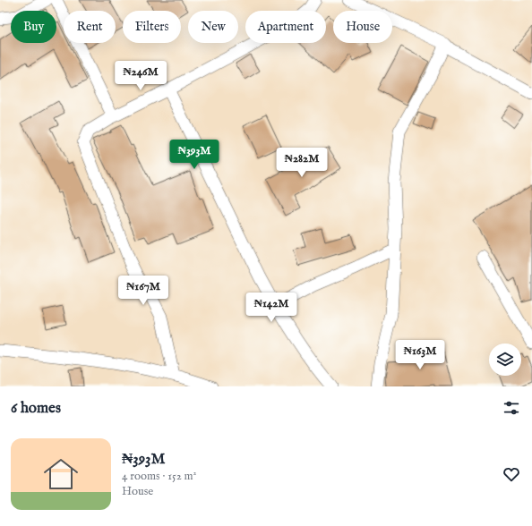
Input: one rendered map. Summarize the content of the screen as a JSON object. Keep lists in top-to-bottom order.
{
  "page": {
    "chip": [
      "Buy",
      "Rent",
      "Filters",
      "New",
      "Apartment",
      "House"
    ],
    "price": [
      "₦246M",
      "₦393M",
      "₦282M",
      "₦167M",
      "₦142M",
      "₦163M"
    ],
    "heading": "6 homes",
    "list": [
      {
        "name": "₦393M",
        "note": "4 rooms · 152 m² · House"
      }
    ]
  }
}
